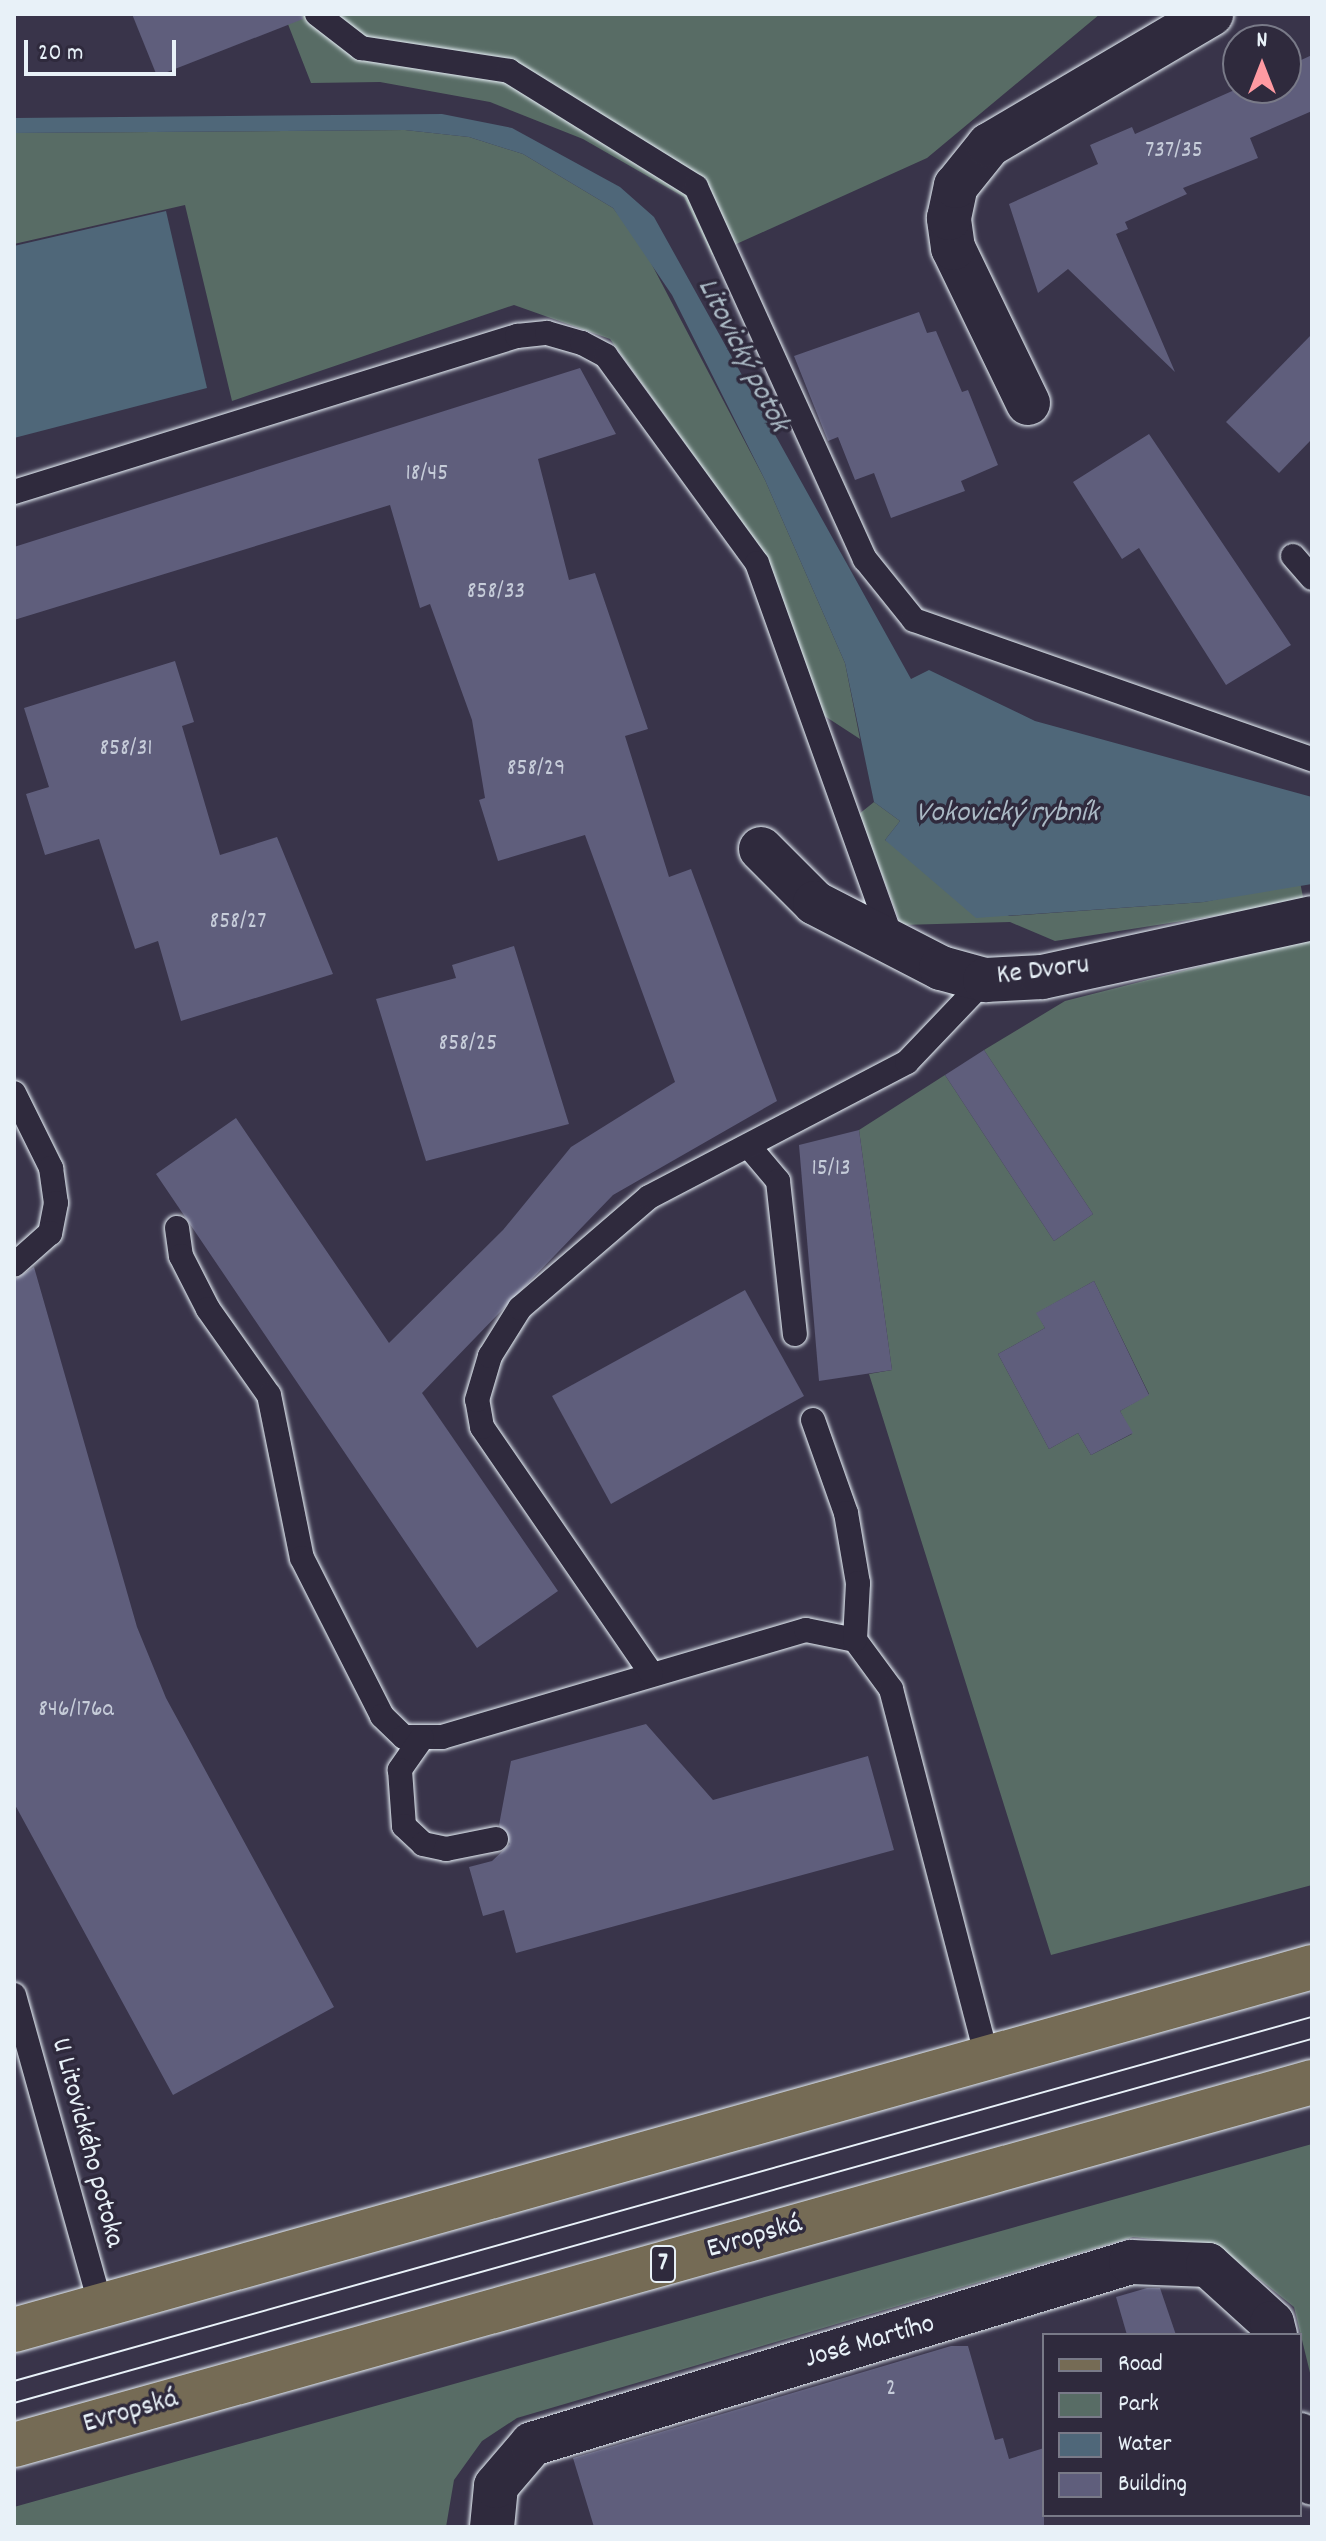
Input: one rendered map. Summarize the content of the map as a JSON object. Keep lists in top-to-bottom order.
{
  "streets": {
    "main road": ["Evropská", "7"],
    "street": ["Ke Dvoru", "José Martího"],
    "lane": ["U Litovického potoka"]
  },
  "water": ["Litovický potok", "Vokovický rybník"],
  "house_numbers": [
    "737/35",
    "18/45",
    "858/33",
    "858/31",
    "858/29",
    "858/27",
    "858/25",
    "15/13",
    "846/176a",
    "2"
  ],
  "legend": [
    "Road",
    "Park",
    "Water",
    "Building"
  ],
  "scale_bar": "20 m",
  "north": "top"
}
